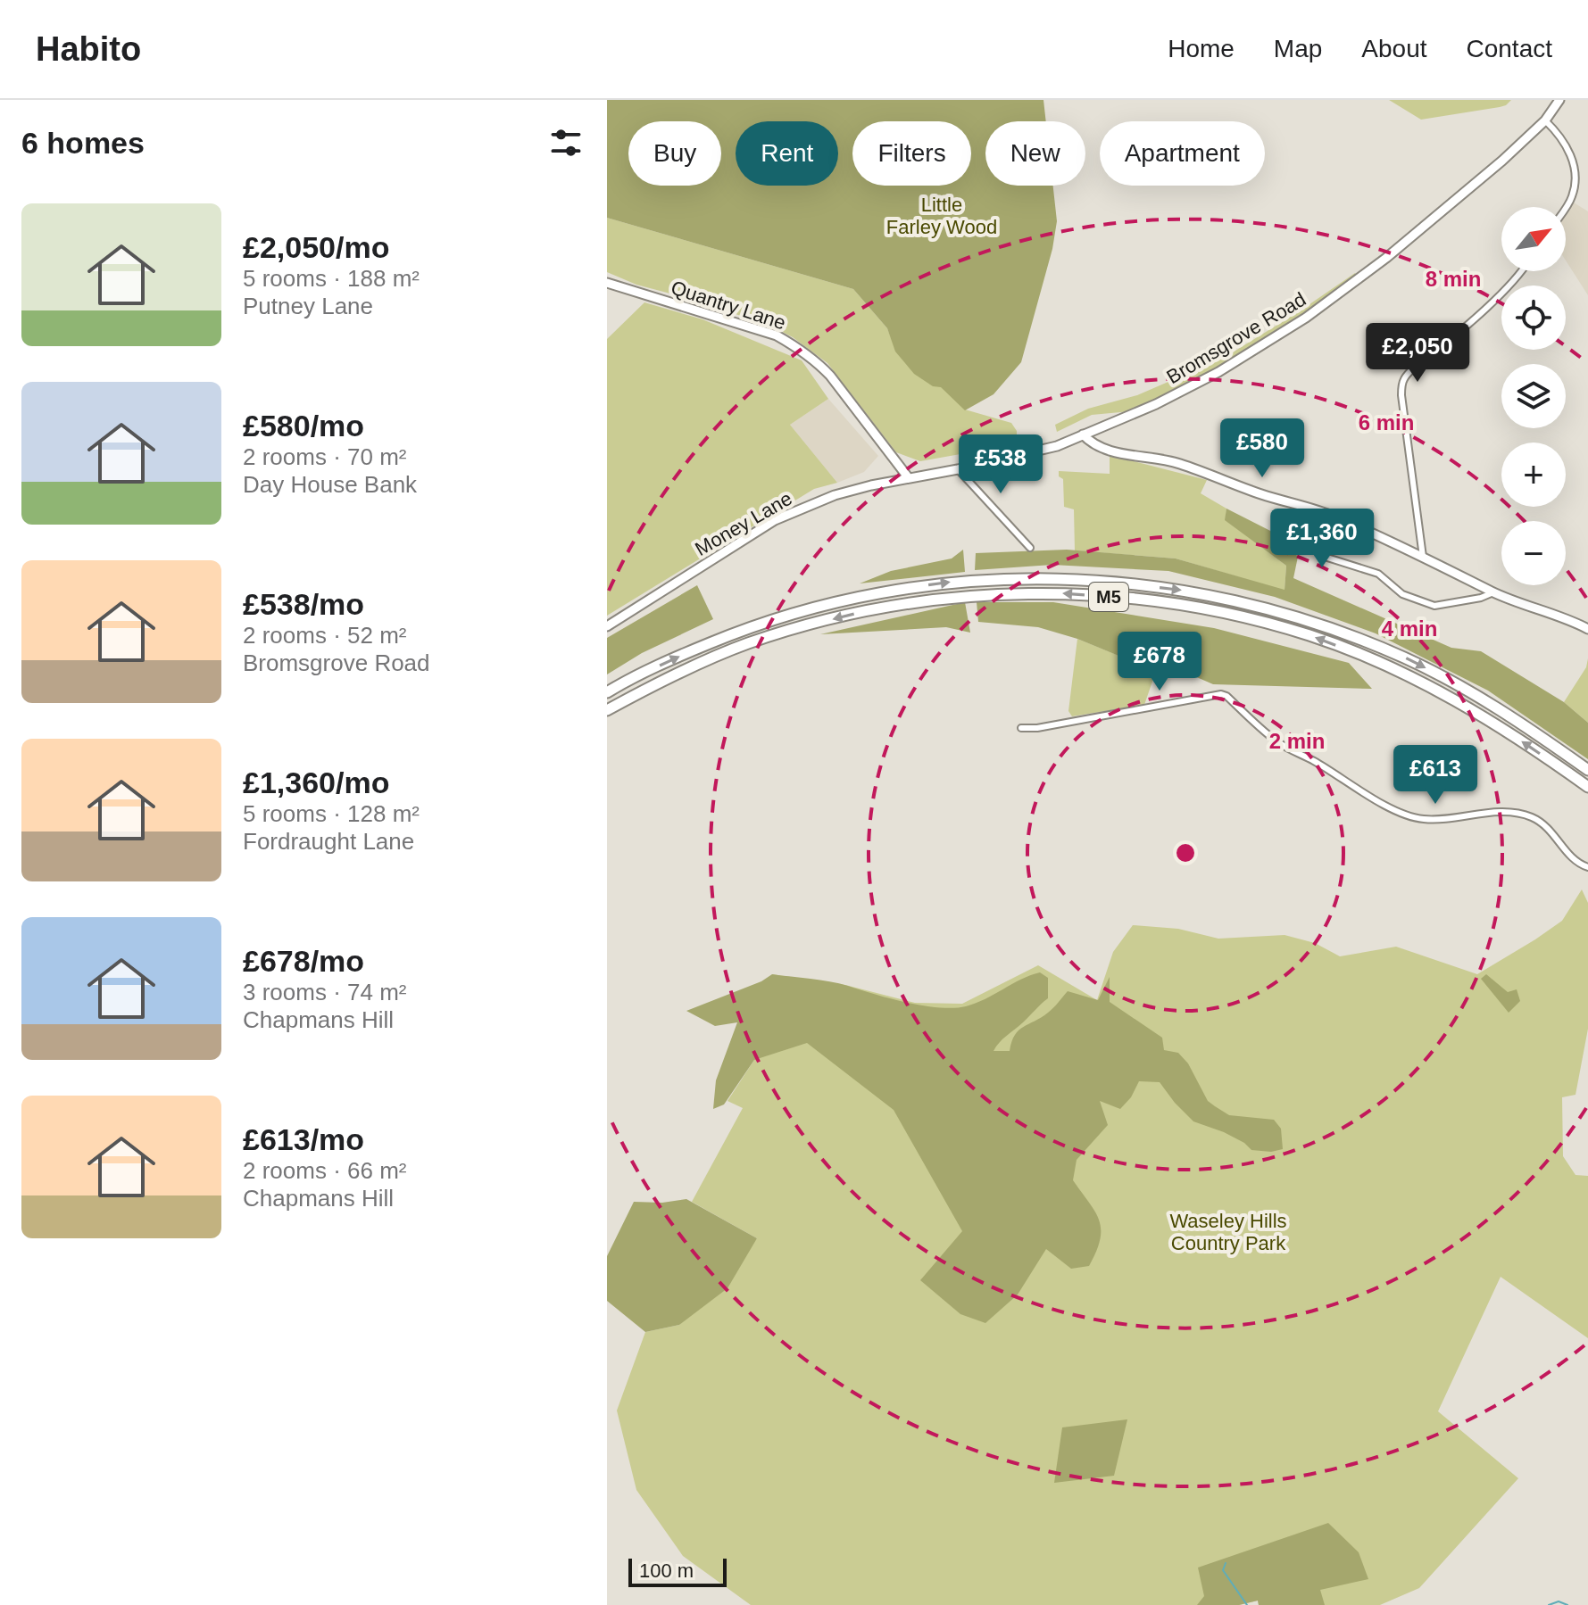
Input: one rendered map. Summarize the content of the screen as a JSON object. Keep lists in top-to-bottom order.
{
  "streets": {
    "highway": ["M5"],
    "main road": ["Quantry Lane", "Bromsgrove Road", "Money Lane"]
  },
  "crossings": [
    ["Quantry Lane", "Bromsgrove Road"],
    ["Quantry Lane", "Money Lane"],
    ["Bromsgrove Road", "Money Lane"]
  ],
  "parks": ["Little Farley Wood", "Waseley Hills Country Park"],
  "scale_bar": "100 m",
  "north": "top right",
  "page": {
    "header": "Habito",
    "nav": [
      "Home",
      "Map",
      "About",
      "Contact"
    ],
    "heading": "6 homes",
    "chip": [
      "Buy",
      "Rent",
      "Filters",
      "New",
      "Apartment"
    ],
    "list": [
      {
        "name": "£2,050/mo",
        "note": "5 rooms · 188 m² · Putney Lane"
      },
      {
        "name": "£580/mo",
        "note": "2 rooms · 70 m² · Day House Bank"
      },
      {
        "name": "£538/mo",
        "note": "2 rooms · 52 m² · Bromsgrove Road"
      },
      {
        "name": "£1,360/mo",
        "note": "5 rooms · 128 m² · Fordraught Lane"
      },
      {
        "name": "£678/mo",
        "note": "3 rooms · 74 m² · Chapmans Hill"
      },
      {
        "name": "£613/mo",
        "note": "2 rooms · 66 m² · Chapmans Hill"
      }
    ],
    "map_buttons": ["+", "−"],
    "price": [
      "£2,050",
      "£580",
      "£538",
      "£1,360",
      "£678",
      "£613"
    ],
    "scale": "100 m"
  },
  "rings": [
    "8 min",
    "6 min",
    "4 min",
    "2 min"
  ]
}
